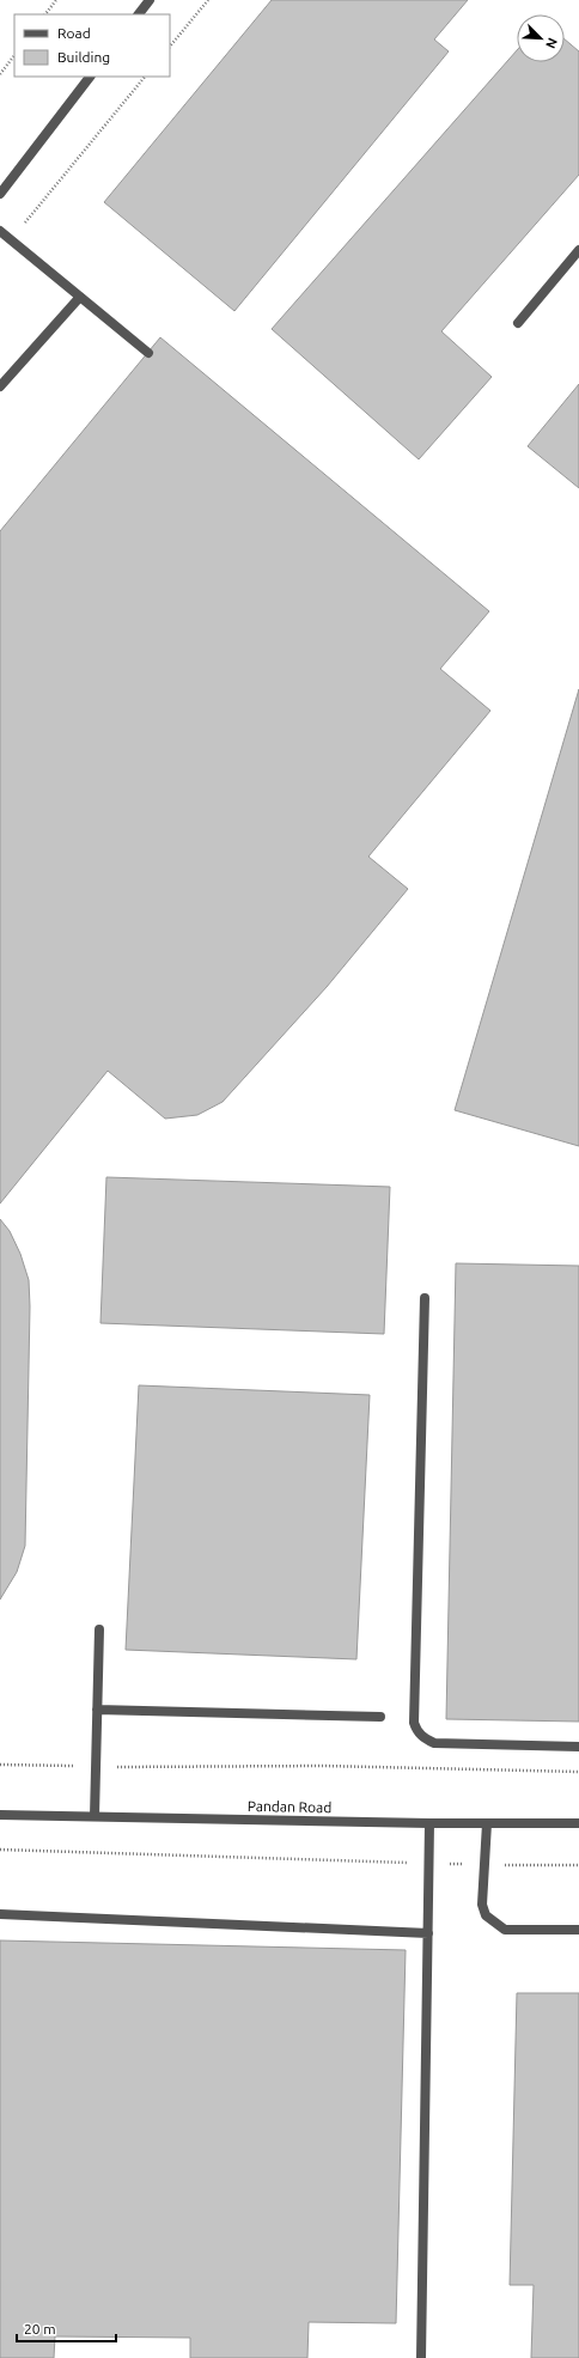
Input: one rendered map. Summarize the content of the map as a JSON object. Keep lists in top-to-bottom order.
{
  "streets": {
    "street": ["Pandan Road"]
  },
  "legend": ["Road", "Building"],
  "scale_bar": "20 m",
  "north": "bottom right"
}
